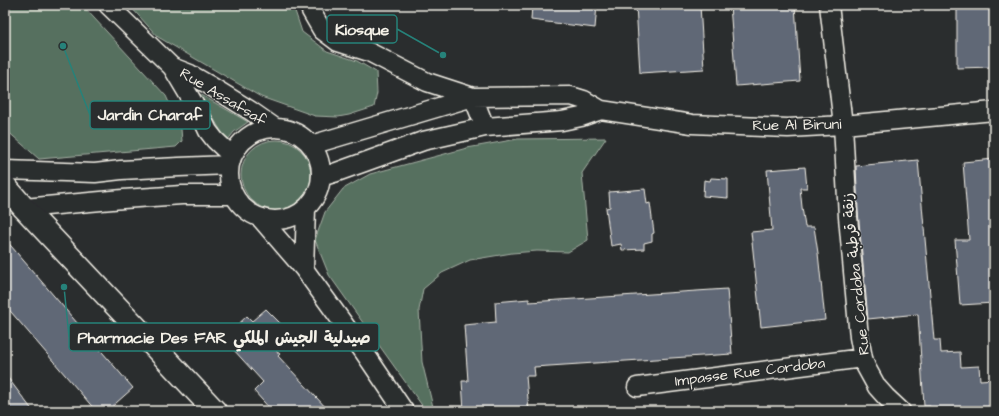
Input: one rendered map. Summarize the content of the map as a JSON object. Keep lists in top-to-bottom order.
{
  "streets": {
    "street": [
      "Rue Assafsaf",
      "Rue Al Biruni",
      "Rue Cordoba زنقة قرطبة",
      "Impasse Rue Cordoba"
    ]
  },
  "crossings": [
    ["Rue Al Biruni", "Rue Cordoba زنقة قرطبة"],
    ["Rue Cordoba زنقة قرطبة", "Impasse Rue Cordoba"]
  ],
  "places": ["Jardin Charaf", "Kiosque", "Pharmacie Des FAR صيدلية الجيش الملكي"]
}
